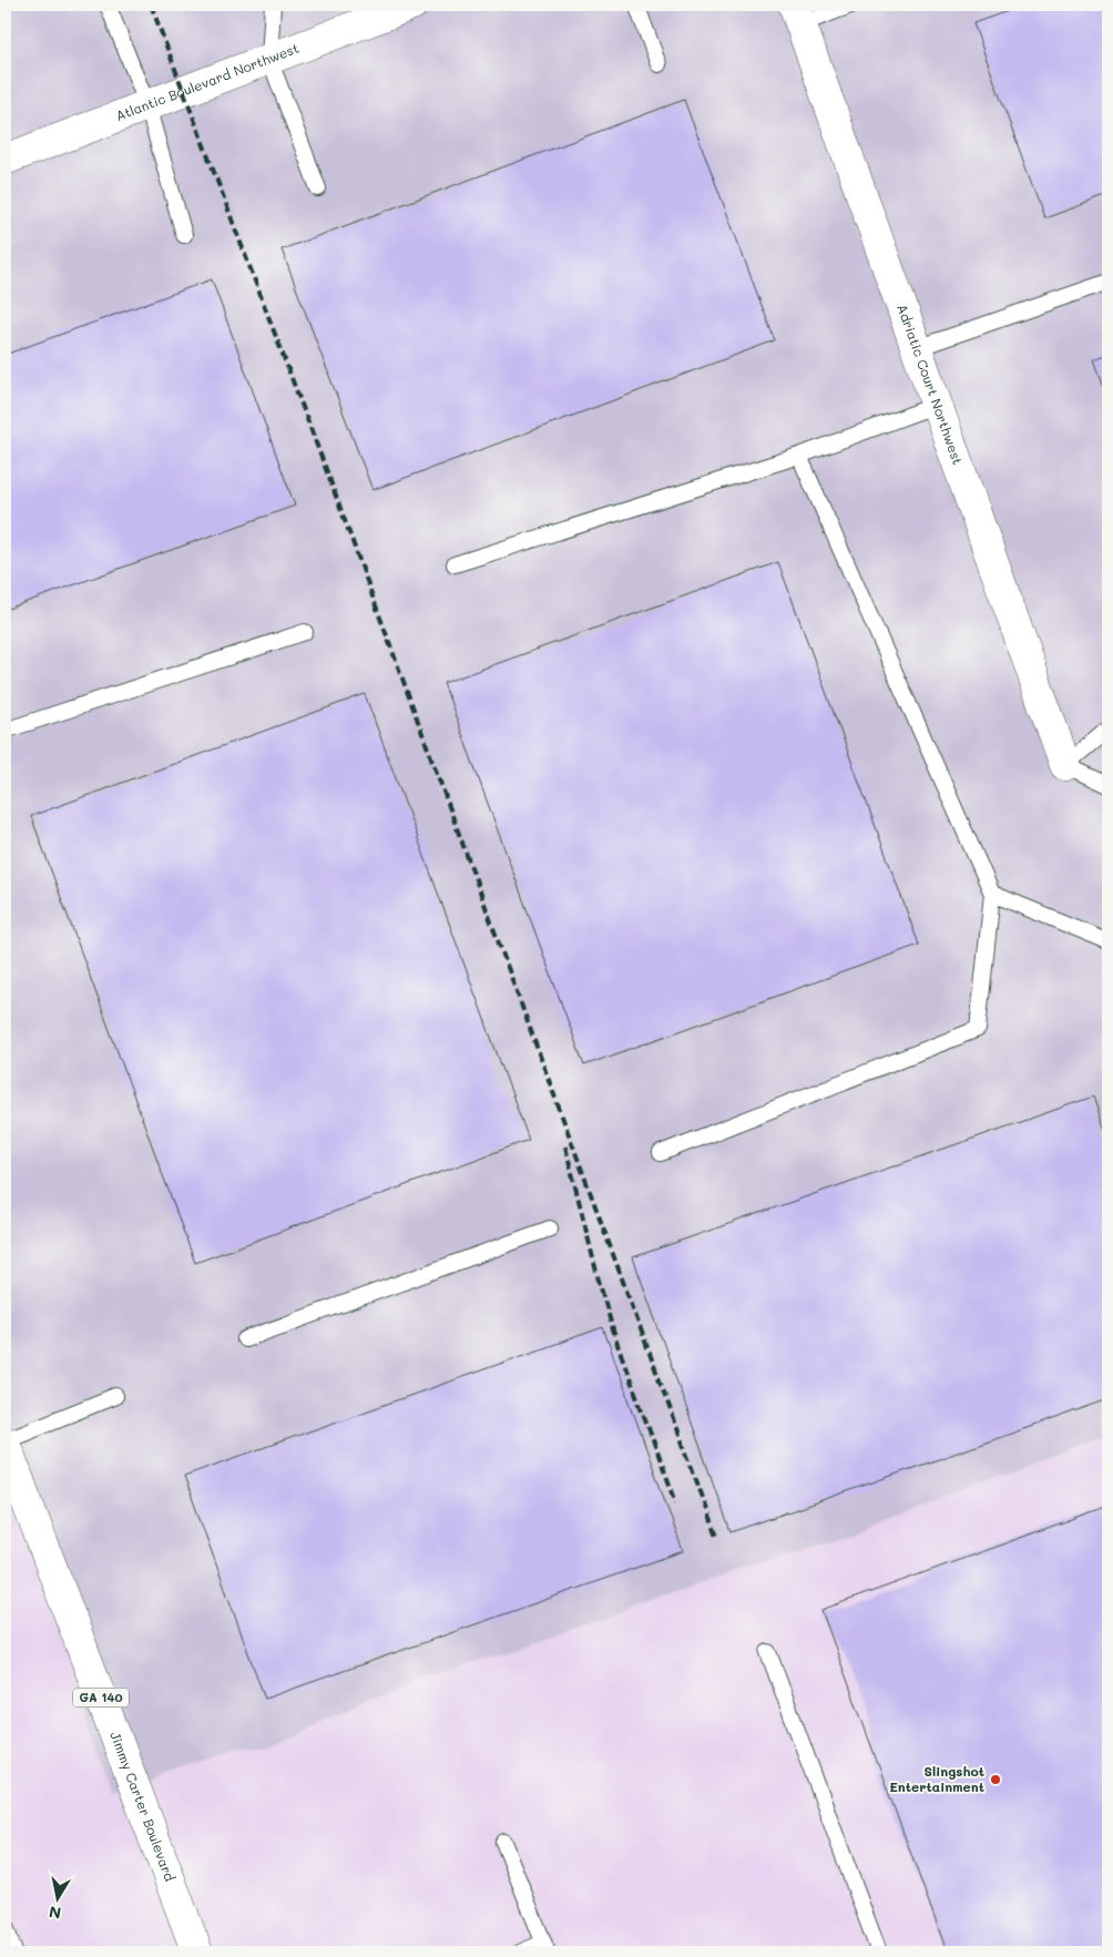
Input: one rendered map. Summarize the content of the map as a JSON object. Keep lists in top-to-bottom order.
{
  "streets": {
    "street": [
      "Atlantic Boulevard Northwest",
      "Adriatic Court Northwest",
      "GA 140",
      "Jimmy Carter Boulevard"
    ]
  },
  "places": ["Slingshot Entertainment"],
  "north": "bottom"
}
